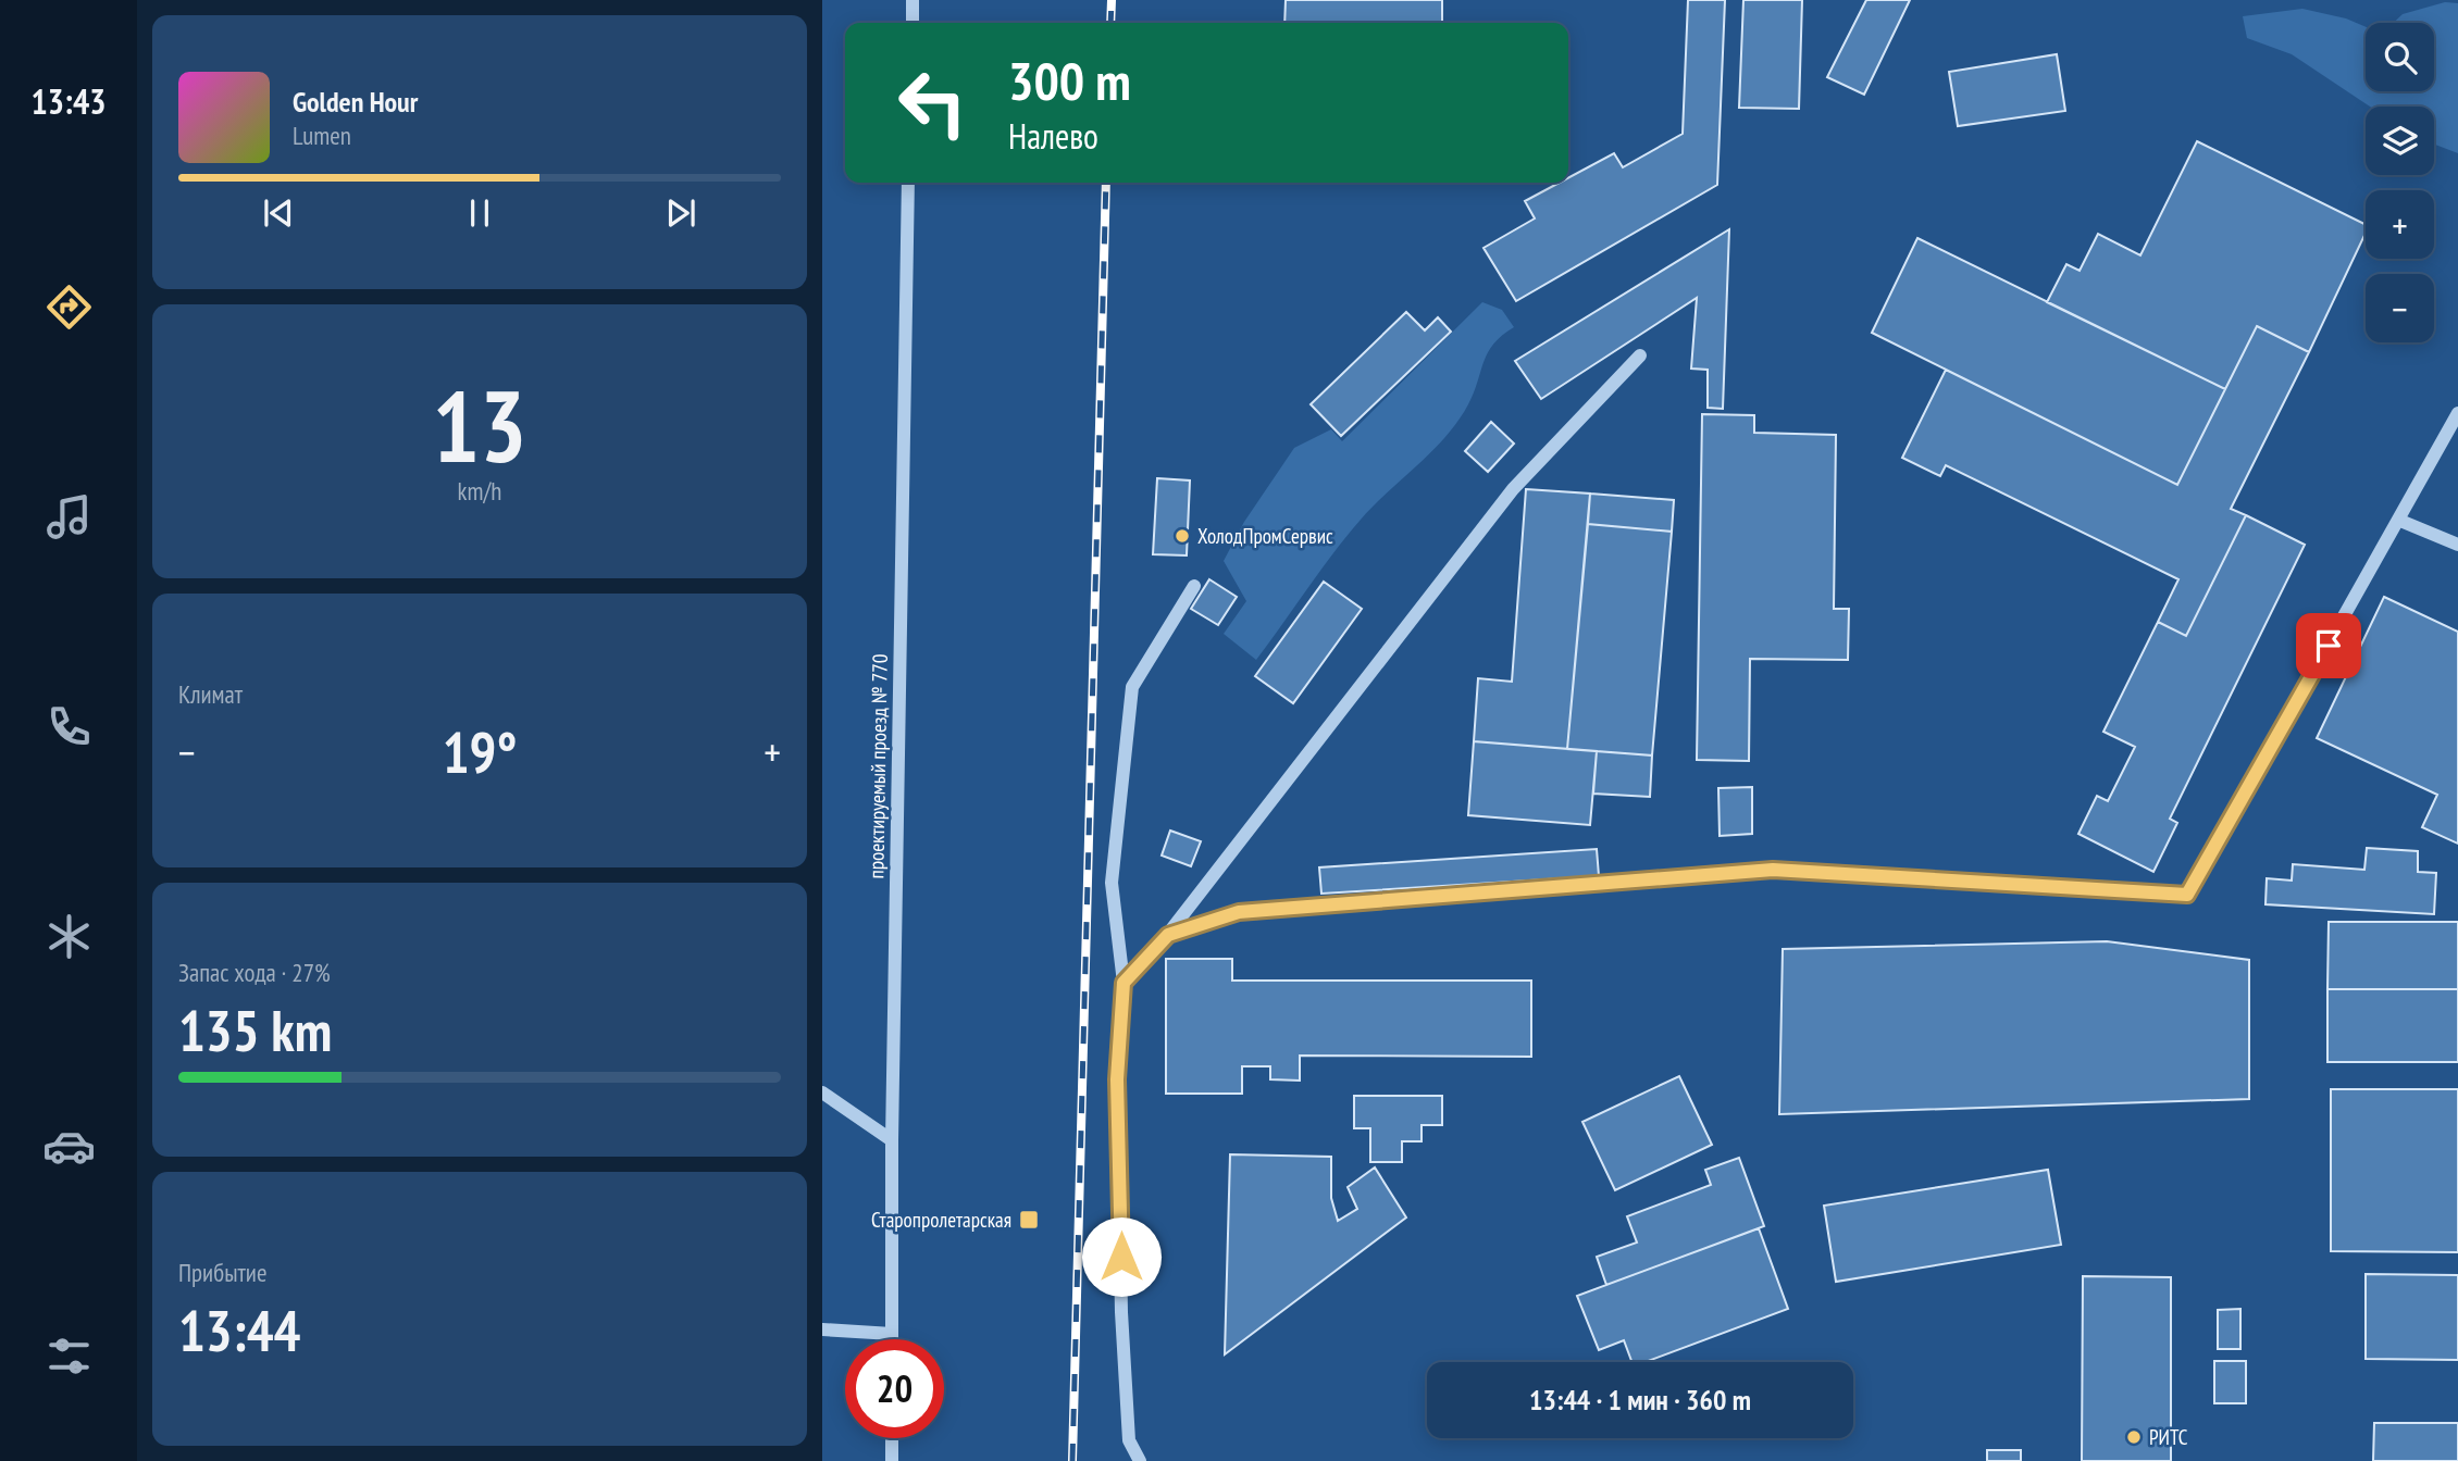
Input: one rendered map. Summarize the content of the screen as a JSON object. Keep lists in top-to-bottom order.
{
  "streets": {
    "street": ["проектируемый проезд № 770"]
  },
  "places": {
    "other": ["ХолодПромСервис", "РИТС"],
    "transit": ["Старопролетарская"]
  },
  "page": {
    "tabs": "13:43",
    "map_buttons": ["+", "−"],
    "turn": ["300 m", "Налево"],
    "song": ["Golden Hour", "Lumen"],
    "tile": [
      ["13", "km/h"],
      "Климат",
      ["Запас хода · 27%", "135 km"],
      ["Прибытие", "13:44"]
    ],
    "heat": ["−", "19°", "+"],
    "limit": "20",
    "trip": "13:44 · 1 мин · 360 m"
  }
}
